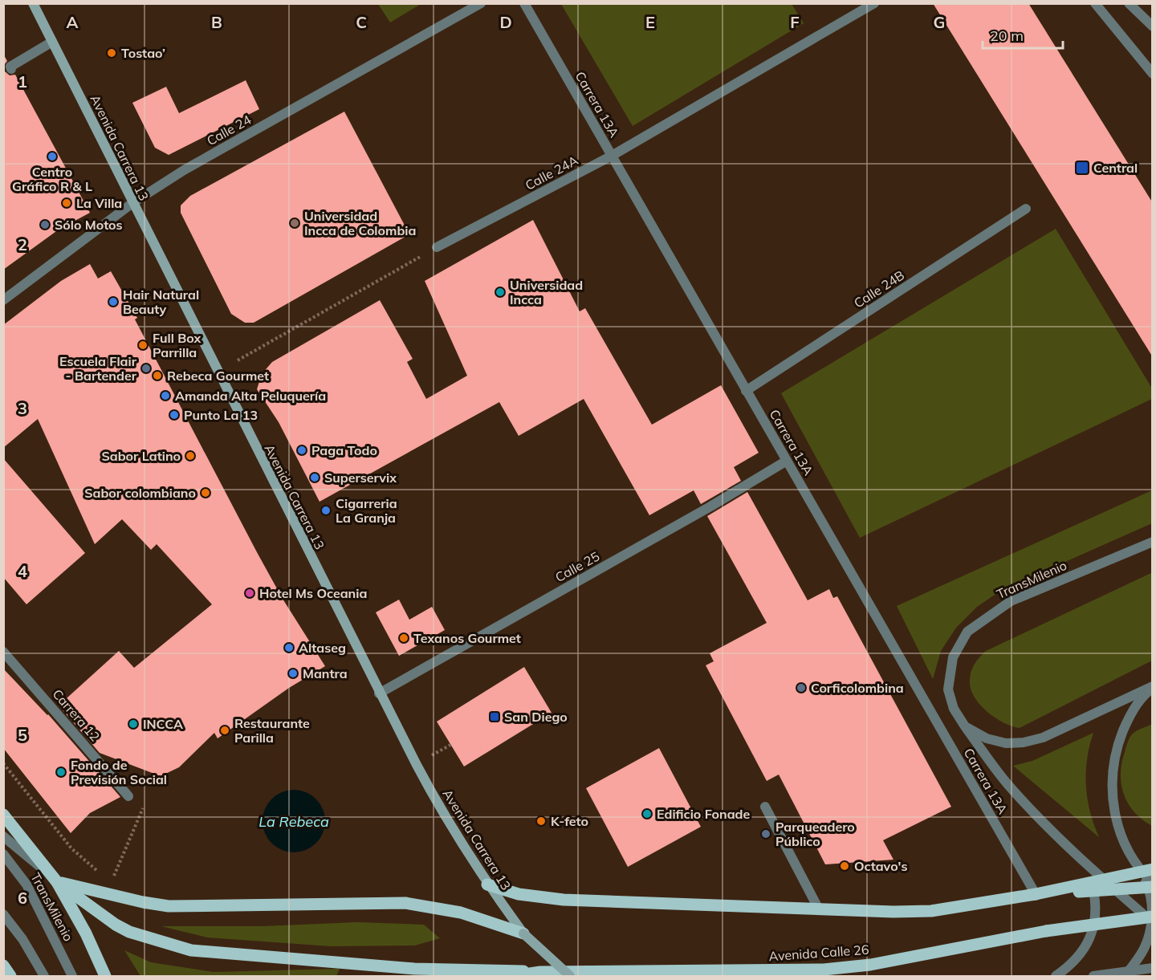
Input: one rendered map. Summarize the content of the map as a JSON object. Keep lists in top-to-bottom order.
{
  "streets": {
    "main road": ["Avenida Carrera 13", "Avenida Calle 26"],
    "street": [
      "Carrera 13A",
      "Calle 24",
      "Calle 24A",
      "Calle 24B",
      "Calle 25",
      "TransMilenio",
      "Carrera 12"
    ]
  },
  "crossings": [
    ["Carrera 13A", "Calle 24A"],
    ["Carrera 13A", "Calle 24B"],
    ["Carrera 13A", "Calle 25"],
    ["Calle 24", "Avenida Carrera 13"],
    ["Avenida Carrera 13", "Calle 25"],
    ["TransMilenio", "Avenida Calle 26"]
  ],
  "water": ["La Rebeca"],
  "places": {
    "other": [
      "Tostao’",
      "Centro Gráfico R & L",
      "La Villa",
      "Universidad Incca de Colombia",
      "Sólo Motos",
      "Universidad Incca",
      "Hair Natural Beauty",
      "Full Box Parrilla",
      "Escuela Flair - Bartender",
      "Rebeca Gourmet",
      "Amanda Alta Peluquería",
      "Punto La 13",
      "Paga Todo",
      "Sabor Latino",
      "Superservix",
      "Sabor colombiano",
      "Cigarreria La Granja",
      "Hotel Ms Oceania",
      "Texanos Gourmet",
      "Altaseg",
      "Mantra",
      "Corficolombina",
      "INCCA",
      "Restaurante Parilla",
      "Fondo de Previsión Social",
      "Edificio Fonade",
      "K-feto",
      "Parqueadero Público",
      "Octavo's"
    ],
    "transit": ["Central", "San Diego"]
  },
  "scale_bar": "20 m",
  "grid": {
    "columns": [
      "A",
      "B",
      "C",
      "D",
      "E",
      "F",
      "G"
    ],
    "rows": [
      "1",
      "2",
      "3",
      "4",
      "5",
      "6"
    ]
  }
}
